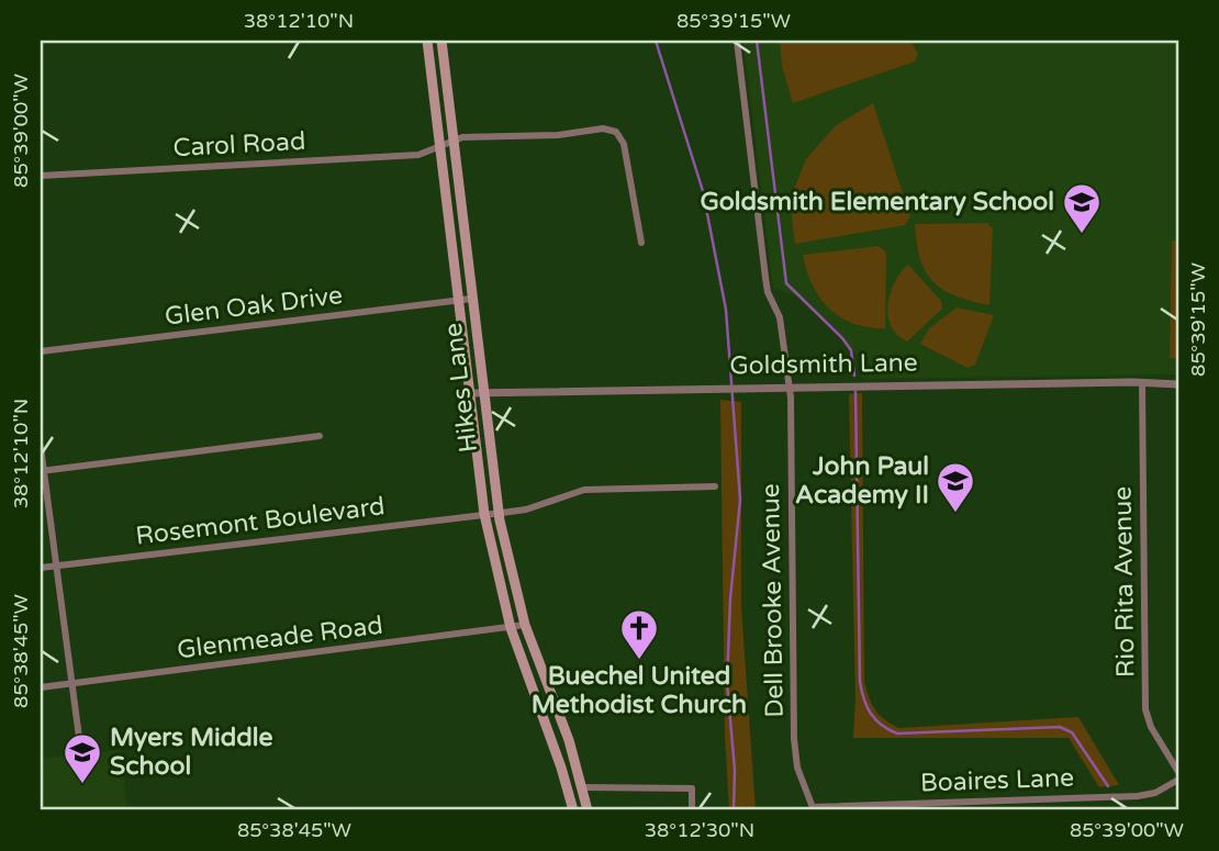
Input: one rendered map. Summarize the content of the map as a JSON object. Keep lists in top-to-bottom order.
{
  "streets": {
    "main road": ["Hikes Lane"],
    "street": [
      "Carol Road",
      "Glen Oak Drive",
      "Goldsmith Lane",
      "Rosemont Boulevard",
      "Rio Rita Avenue",
      "Dell Brooke Avenue",
      "Glenmeade Road",
      "Boaires Lane"
    ]
  },
  "crossings": [
    ["Carol Road", "Hikes Lane"],
    ["Glen Oak Drive", "Hikes Lane"],
    ["Goldsmith Lane", "Hikes Lane"],
    ["Goldsmith Lane", "Rio Rita Avenue"],
    ["Goldsmith Lane", "Dell Brooke Avenue"],
    ["Hikes Lane", "Rosemont Boulevard"],
    ["Hikes Lane", "Glenmeade Road"],
    ["Dell Brooke Avenue", "Boaires Lane"]
  ],
  "places": {
    "school or university": ["Goldsmith Elementary School", "John Paul Academy II", "Myers Middle School"],
    "church": ["Buechel United Methodist Church"]
  },
  "coordinates": [
    "38°12'10\"N",
    "85°39'15\"W",
    "85°39'00\"W",
    "85°38'45\"W",
    "38°12'30\"N"
  ]
}
